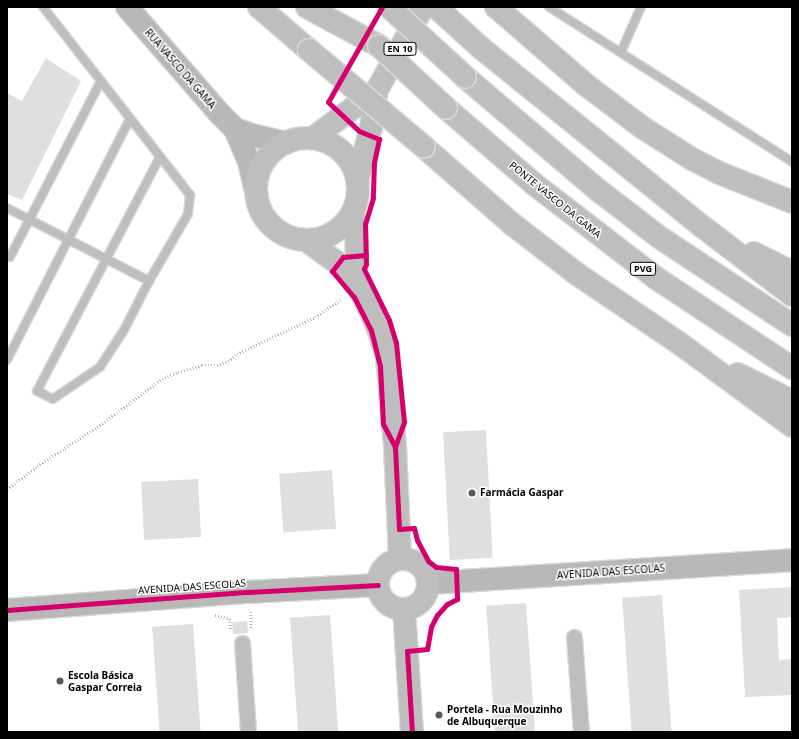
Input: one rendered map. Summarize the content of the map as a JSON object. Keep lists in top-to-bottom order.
{
  "streets": {
    "main road": ["EN 10", "PONTE VASCO DA GAMA", "PVG"],
    "street": ["RUA VASCO DA GAMA", "AVENIDA DAS ESCOLAS"]
  },
  "crossings": [
    ["EN 10", "RUA VASCO DA GAMA"]
  ],
  "places": ["Farmácia Gaspar", "Escola Básica Gaspar Correia", "Portela - Rua Mouzinho de Albuquerque"]
}
